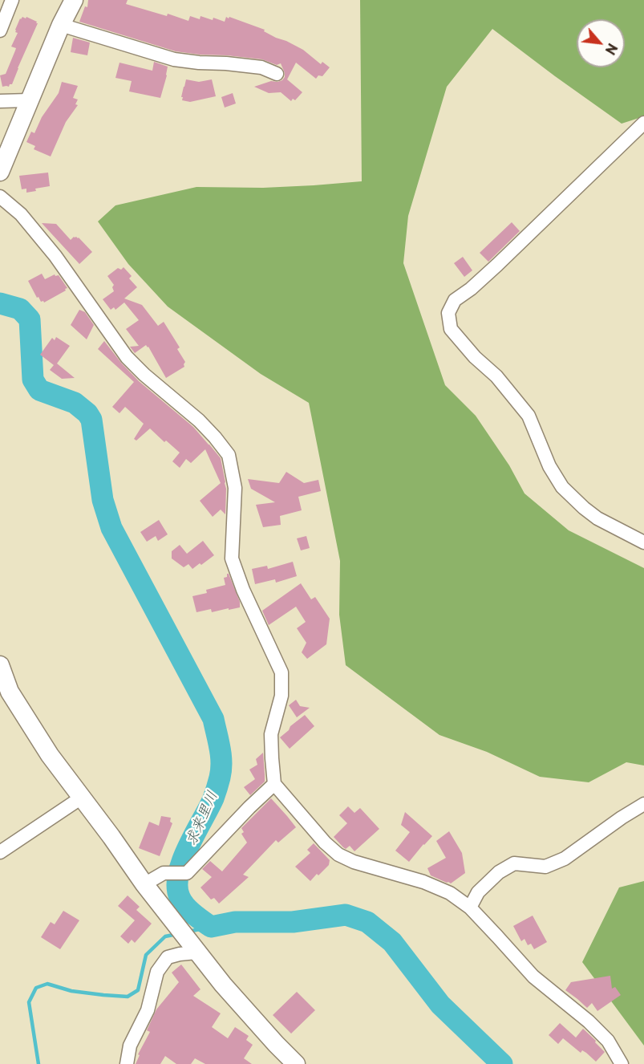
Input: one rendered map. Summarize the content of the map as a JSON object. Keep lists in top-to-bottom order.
{
  "water": ["求来里川"],
  "north": "bottom right"
}
